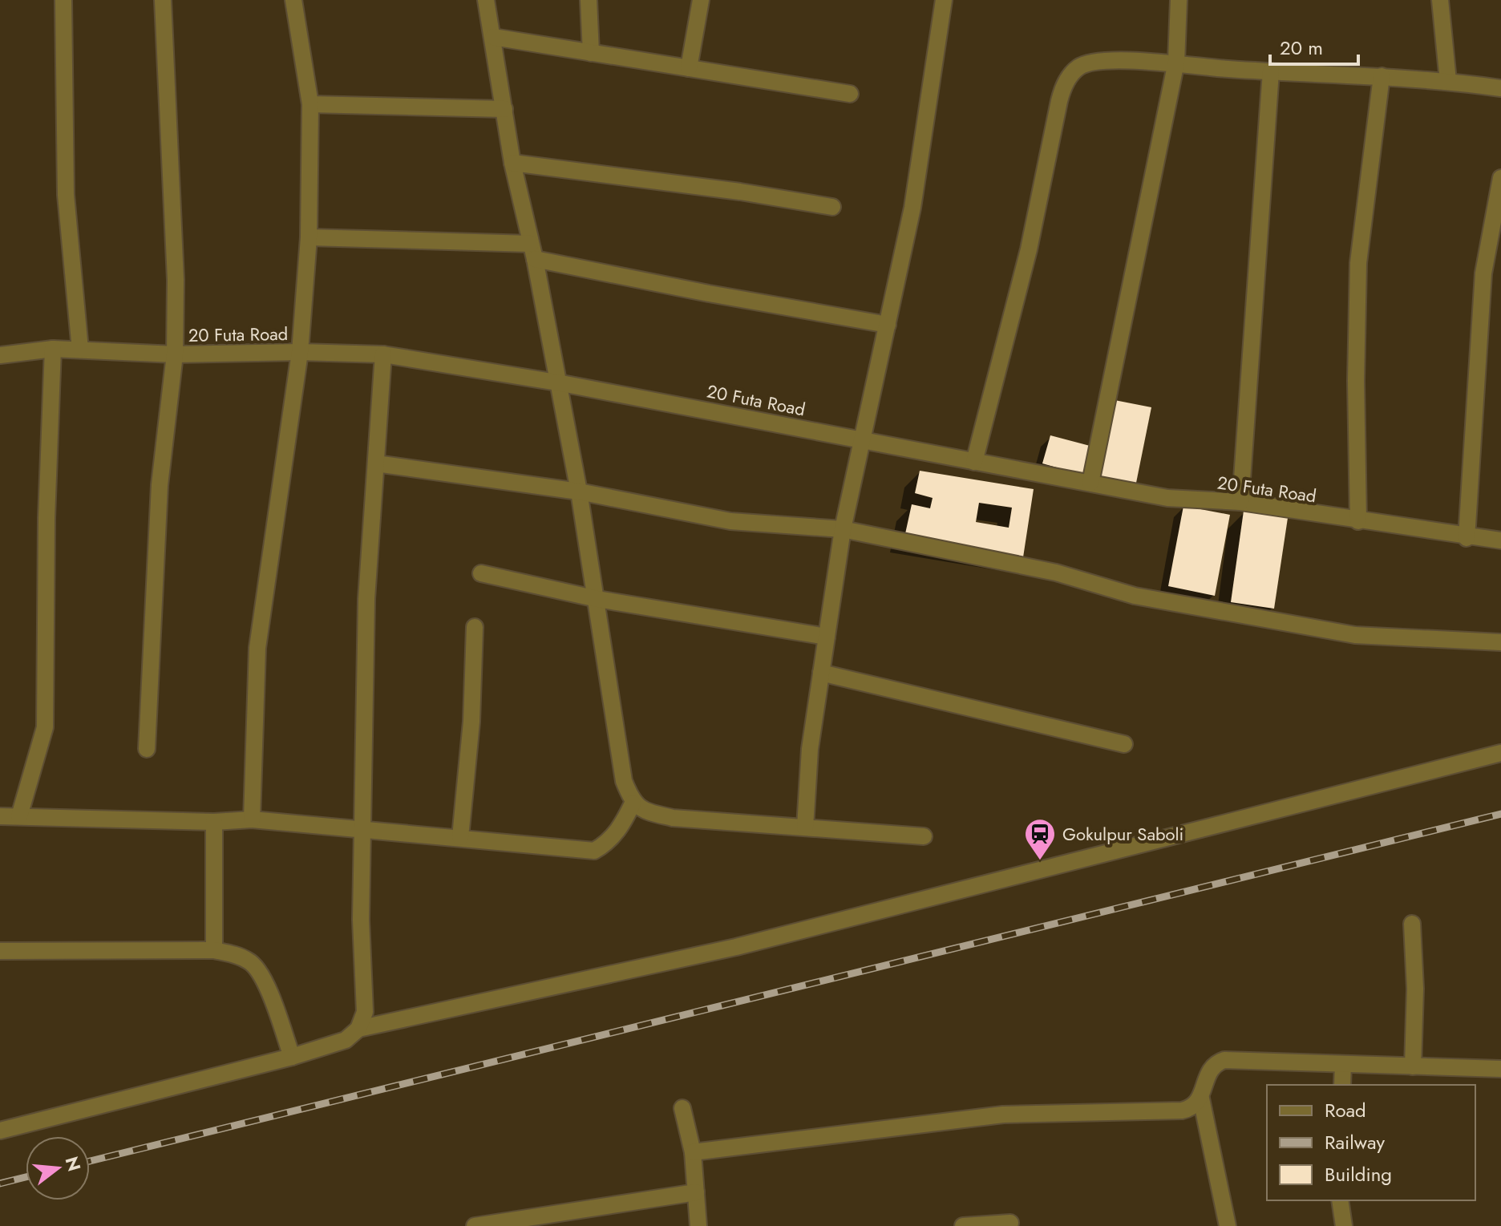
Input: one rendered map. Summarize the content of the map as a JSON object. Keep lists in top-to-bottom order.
{
  "streets": {
    "street": ["20 Futa Road"]
  },
  "places": {
    "station": ["Gokulpur Saboli"]
  },
  "legend": ["Road", "Railway", "Building"],
  "scale_bar": "20 m",
  "north": "right"
}
